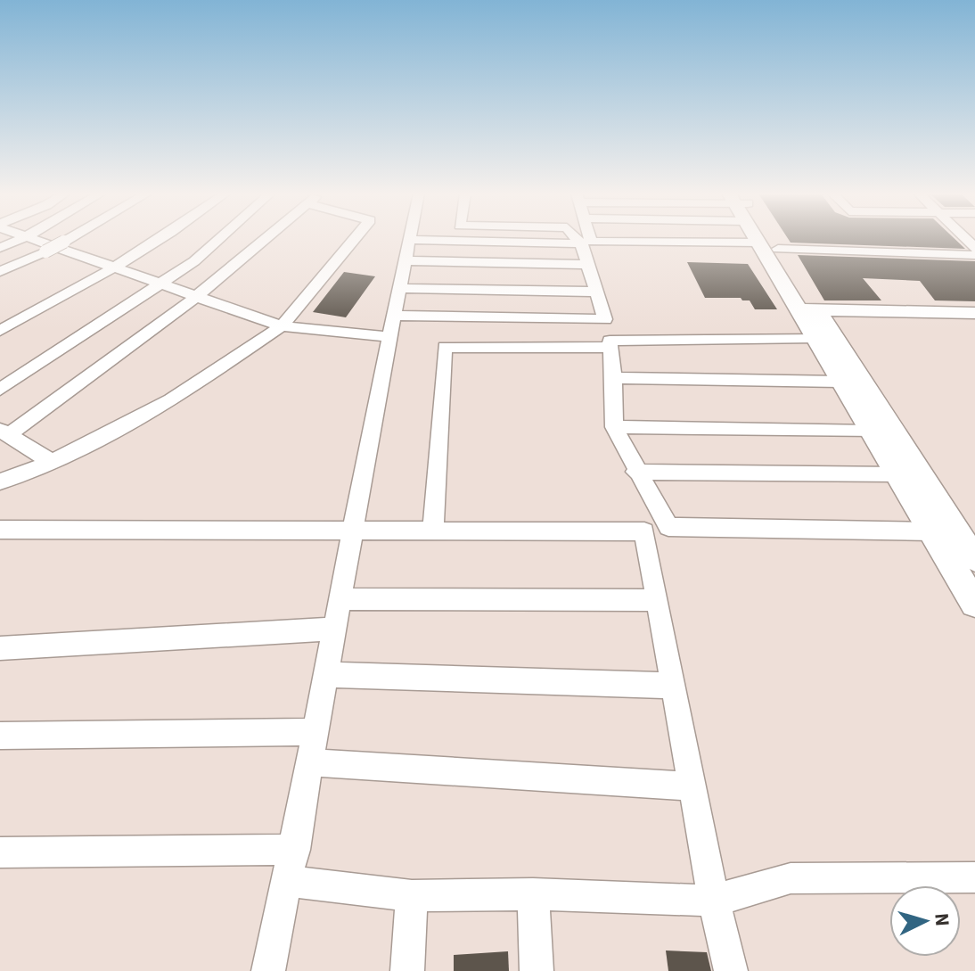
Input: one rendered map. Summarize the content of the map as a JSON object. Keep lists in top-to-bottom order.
{
  "north": "right"
}
